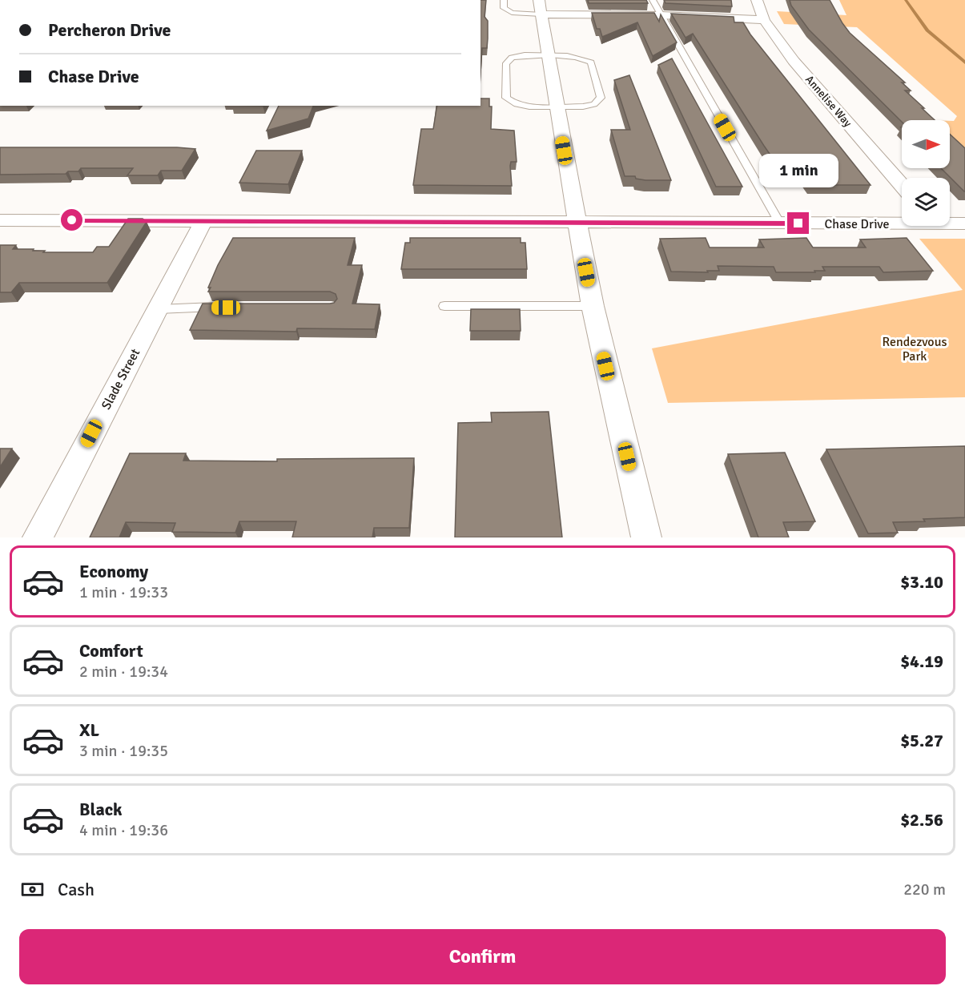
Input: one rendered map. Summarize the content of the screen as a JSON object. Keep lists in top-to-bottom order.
{
  "streets": {
    "street": ["Annelise Way", "Chase Drive", "Slade Street"]
  },
  "crossings": [
    ["Chase Drive", "Slade Street"]
  ],
  "parks": ["Rendezvous Park"],
  "north": "right",
  "page": {
    "banner": ["Percheron Drive", "Chase Drive"],
    "bubble": "1 min",
    "list": [
      {
        "name": "Economy",
        "note": "1 min · 19:33",
        "value": "$3.10"
      },
      {
        "name": "Comfort",
        "note": "2 min · 19:34",
        "value": "$4.19"
      },
      {
        "name": "XL",
        "note": "3 min · 19:35",
        "value": "$5.27"
      },
      {
        "name": "Black",
        "note": "4 min · 19:36",
        "value": "$2.56"
      }
    ],
    "pay": ["Cash", "220 m"],
    "buttons": "Confirm"
  }
}
